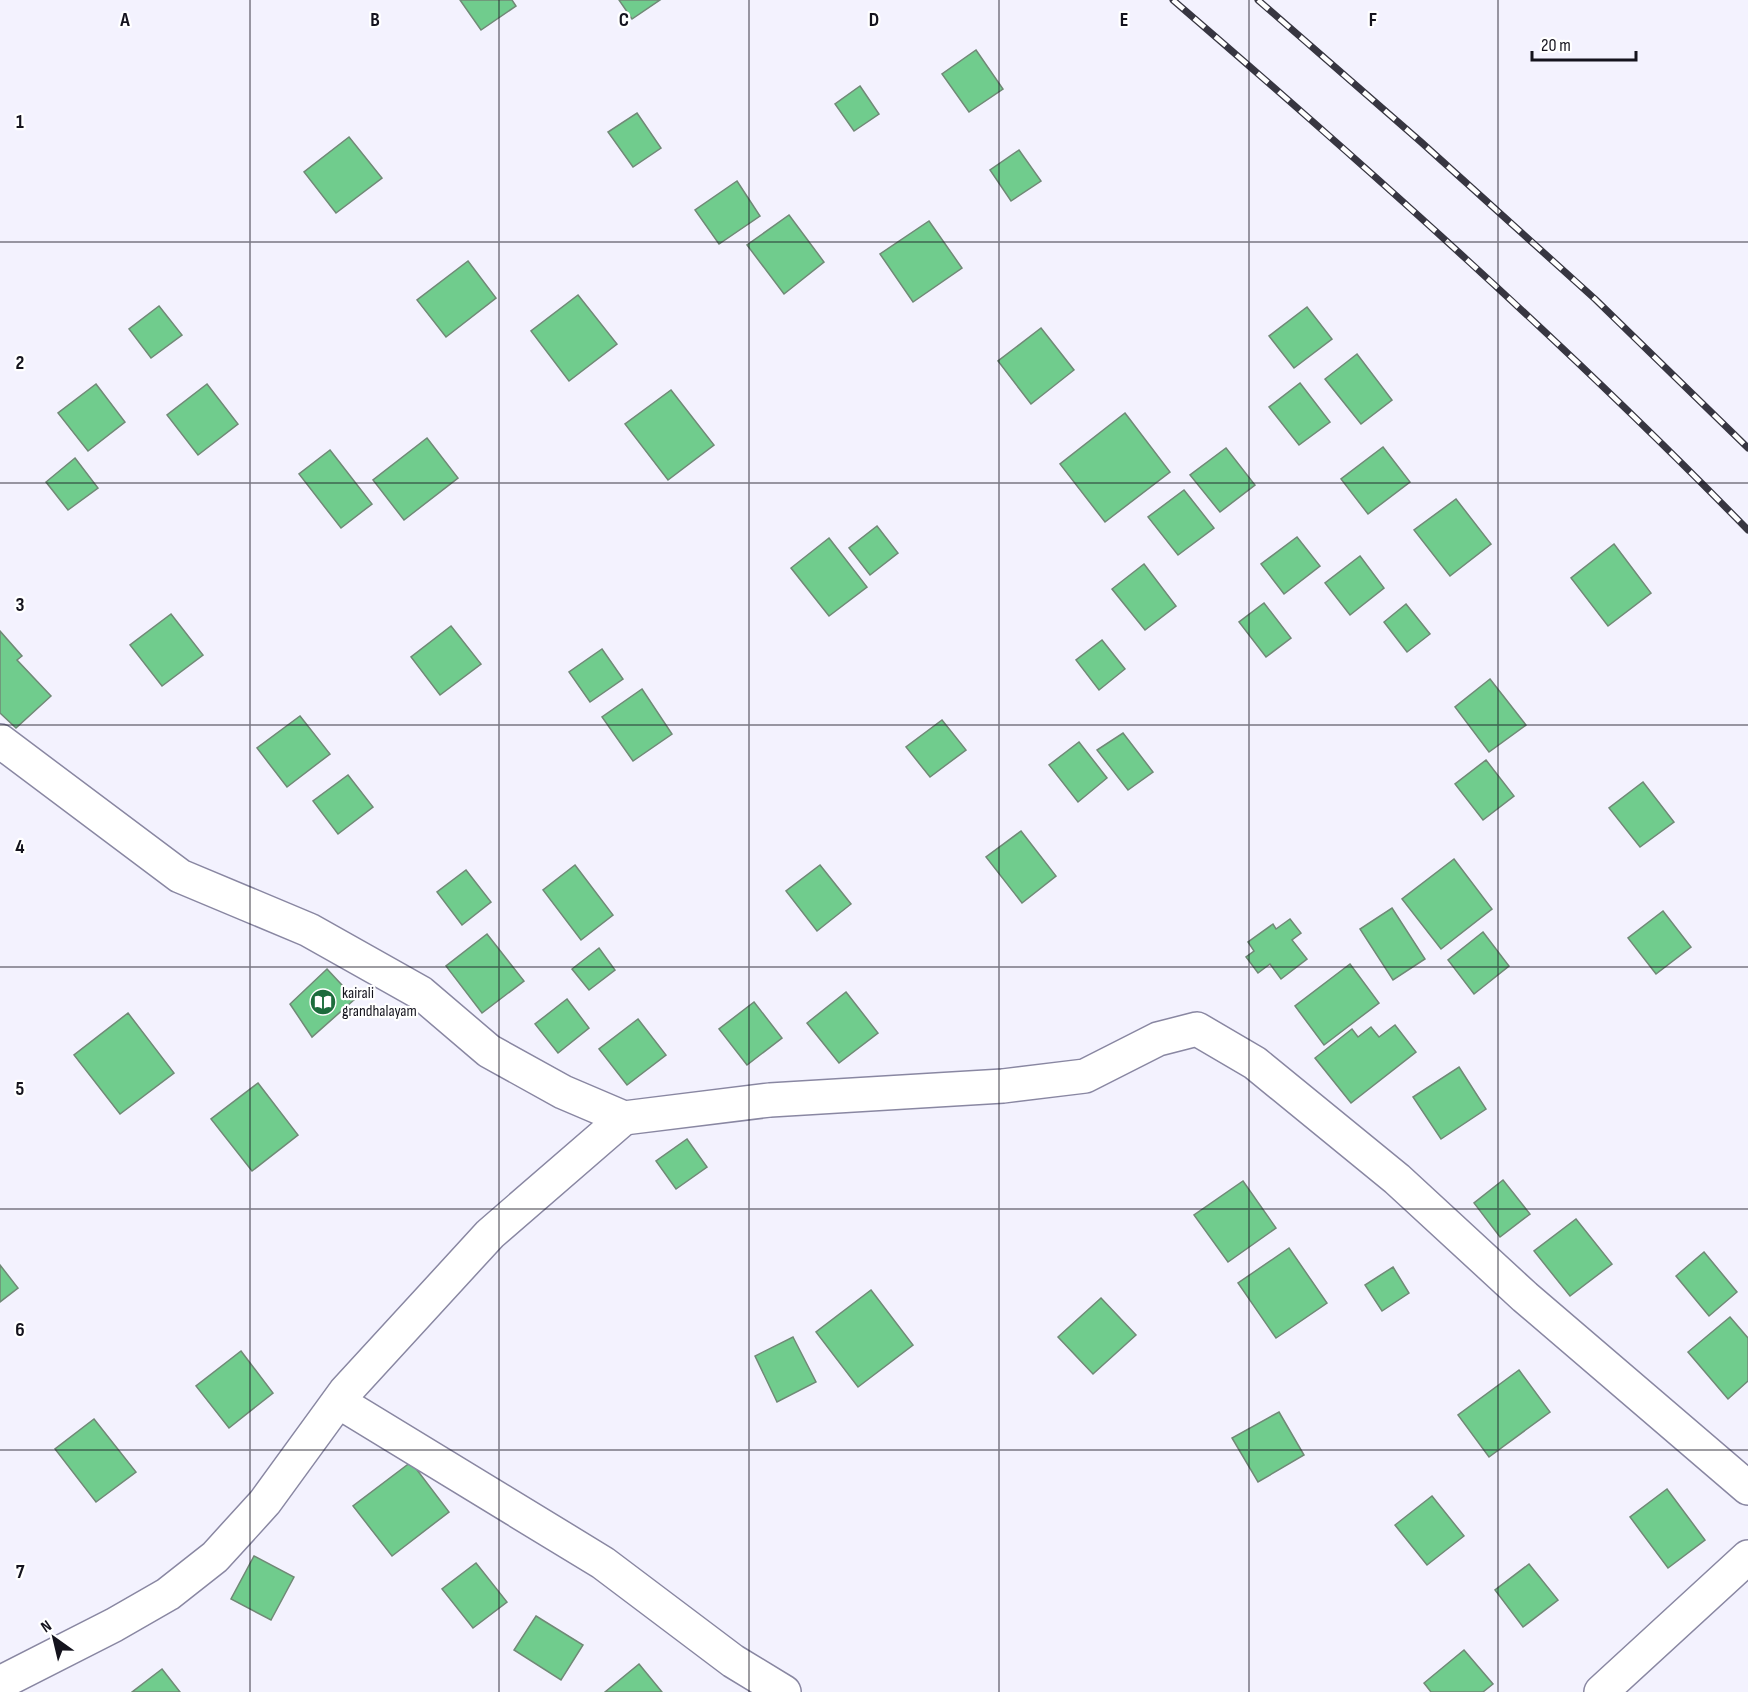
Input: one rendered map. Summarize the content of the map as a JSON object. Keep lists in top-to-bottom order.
{
  "places": {
    "library": ["kairali grandhalayam"]
  },
  "scale_bar": "20 m",
  "north": "top left",
  "grid": {
    "columns": [
      "A",
      "B",
      "C",
      "D",
      "E",
      "F"
    ],
    "rows": [
      "1",
      "2",
      "3",
      "4",
      "5",
      "6",
      "7"
    ]
  }
}
